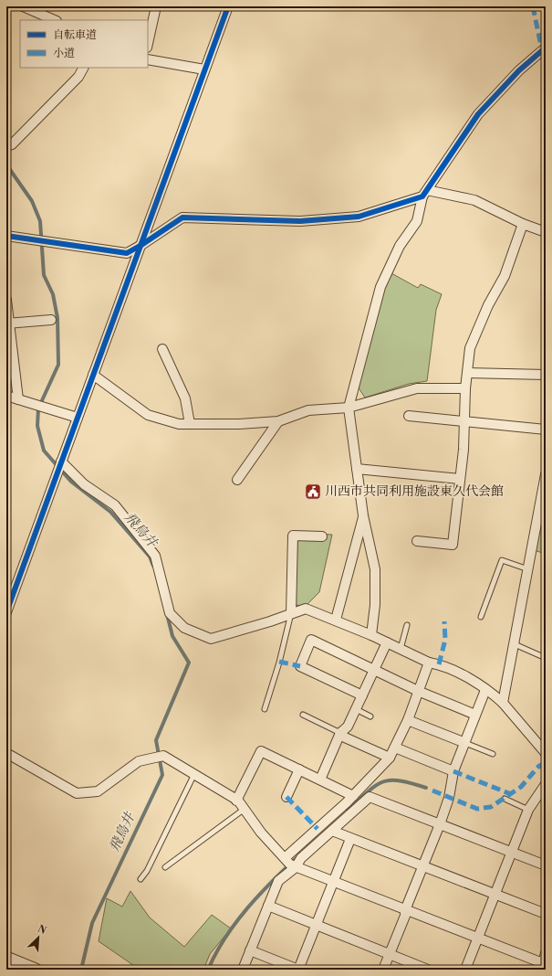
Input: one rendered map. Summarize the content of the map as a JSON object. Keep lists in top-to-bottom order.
{
  "water": ["飛鳥井"],
  "places": {
    "public building": ["川西市共同利用施設東久代会館"]
  },
  "legend": ["自転車道", "小道"],
  "north": "top right"
}
